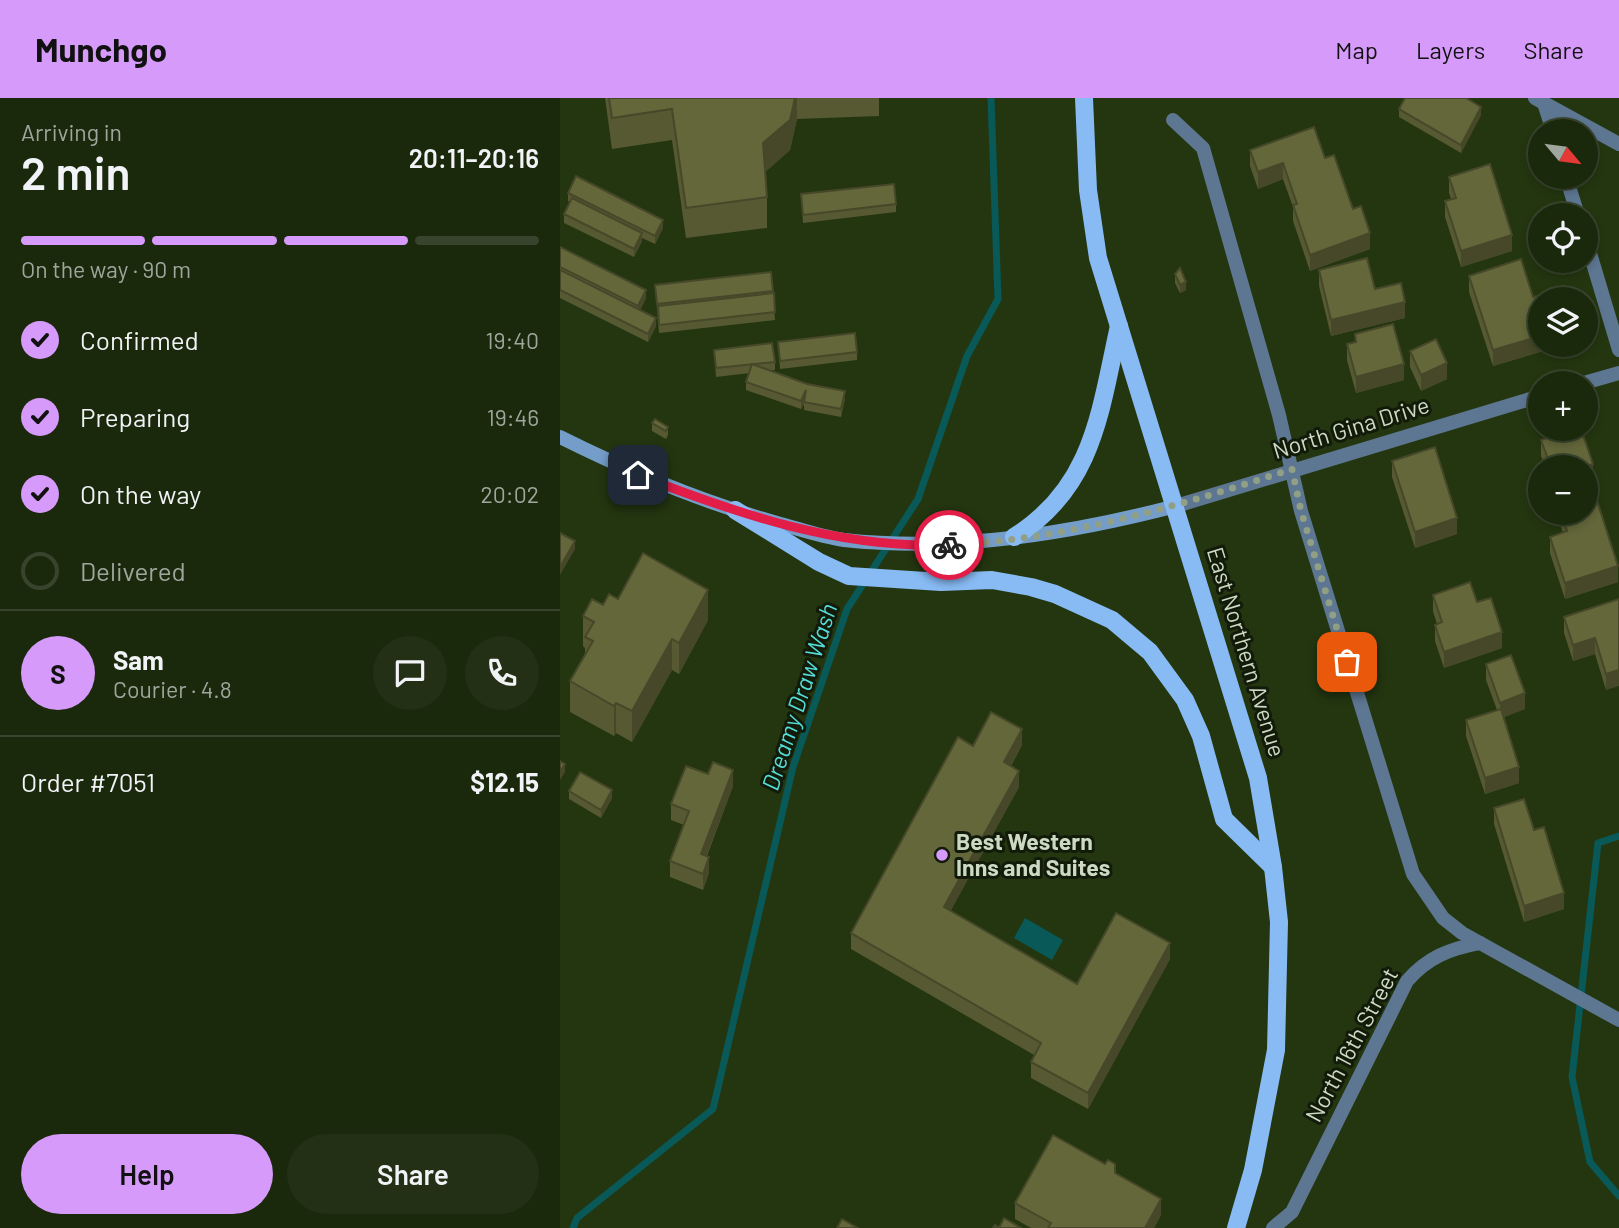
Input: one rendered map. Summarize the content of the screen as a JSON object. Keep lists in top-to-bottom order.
{
  "streets": {
    "main road": ["East Northern Avenue"],
    "street": ["North Gina Drive", "North 16th Street"]
  },
  "crossings": [
    ["North Gina Drive", "East Northern Avenue"]
  ],
  "water": ["Dreamy Draw Wash"],
  "places": ["Best Western Inns and Suites"],
  "north": "bottom right",
  "page": {
    "header": "Munchgo",
    "nav": ["Map", "Layers", "Share"],
    "heading": ["2 min", "Arriving in", "20:11–20:16"],
    "panel": [
      "Sam",
      "Courier · 4.8",
      "Order #7051",
      "$12.15"
    ],
    "map_buttons": ["+", "−"],
    "bar": "On the way · 90 m",
    "list": [
      ["Confirmed", "19:40"],
      ["Preparing", "19:46"],
      ["On the way", "20:02"],
      "Delivered"
    ],
    "round": "S",
    "buttons": ["Help", "Share"]
  }
}
